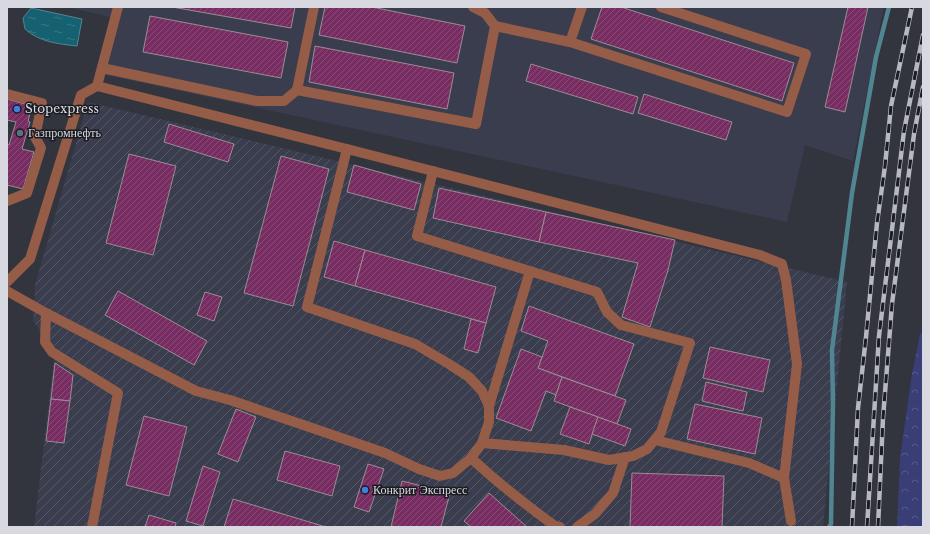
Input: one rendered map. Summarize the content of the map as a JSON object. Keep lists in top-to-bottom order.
{
  "places": ["Stopexpress", "Газпромнефть", "Конкрит Экспресс"]
}
